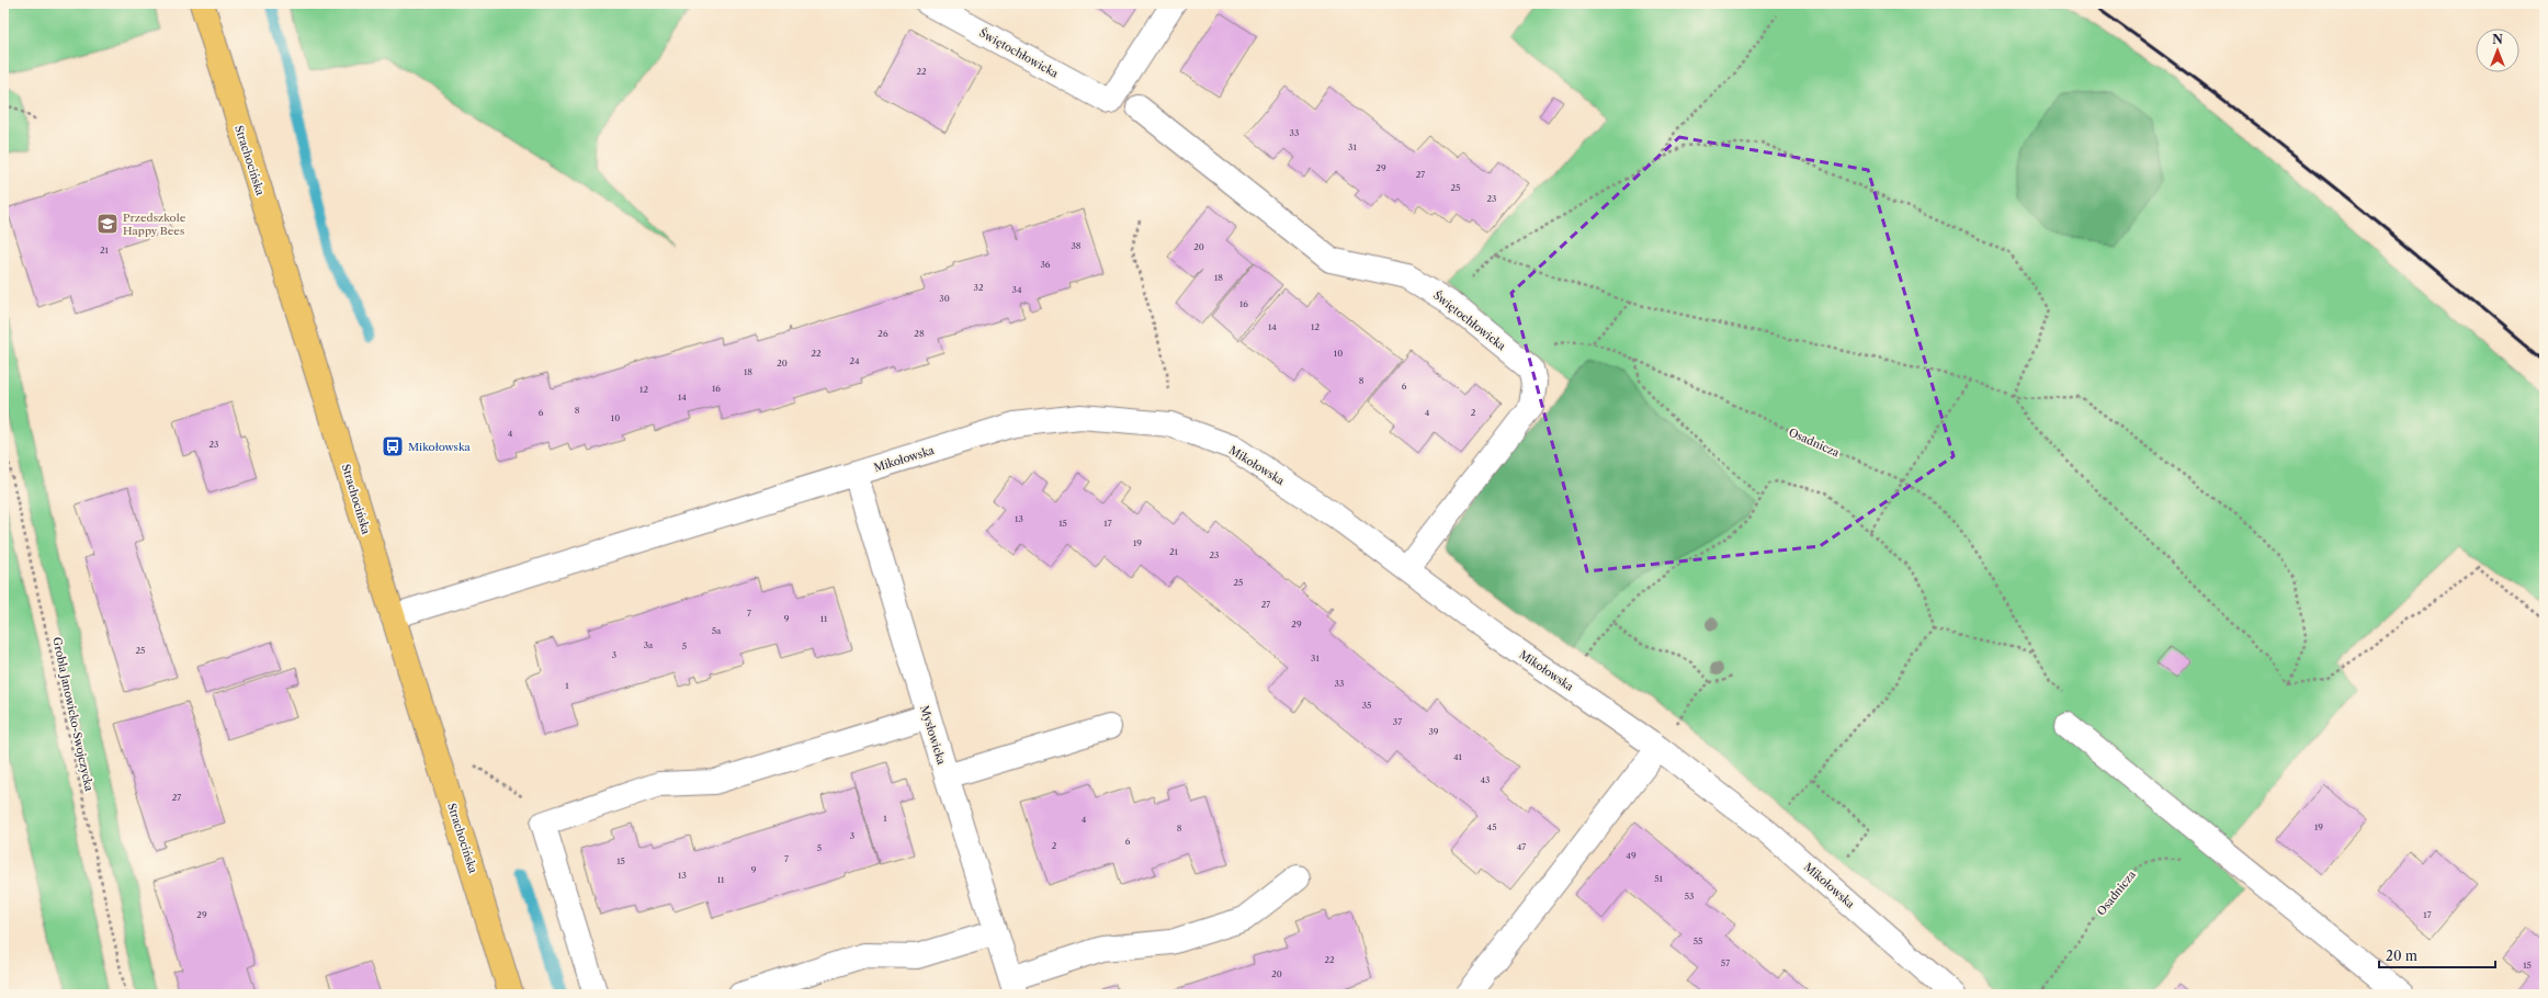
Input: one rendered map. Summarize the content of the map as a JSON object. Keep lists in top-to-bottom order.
{
  "streets": {
    "main road": ["Strachocińska"],
    "street": ["Świętochłowicka", "Mikołowska", "Mysłowicka"],
    "path": ["Osadnicza", "Grobla Janowicko-Swojczycka"]
  },
  "crossings": [
    ["Świętochłowicka", "Osadnicza"],
    ["Strachocińska", "Mikołowska"],
    ["Mikołowska", "Mysłowicka"]
  ],
  "places": {
    "school or university": ["Przedszkole Happy Bees"],
    "bus stop": ["Mikołowska"]
  },
  "house_numbers": [
    "22",
    "33",
    "31",
    "29",
    "27",
    "25",
    "23",
    "38",
    "20",
    "21",
    "36",
    "18",
    "32",
    "34",
    "30",
    "16",
    "14",
    "12",
    "26",
    "28",
    "22",
    "10",
    "24",
    "20",
    "18",
    "8",
    "6",
    "16",
    "12",
    "14",
    "8",
    "6",
    "4",
    "2",
    "10",
    "4",
    "23",
    "13",
    "15",
    "17",
    "19",
    "21",
    "23",
    "25",
    "27",
    "7",
    "9",
    "11",
    "29",
    "5a",
    "3a",
    "5",
    "25",
    "3",
    "31",
    "33",
    "1",
    "35",
    "37",
    "39",
    "41",
    "43",
    "27",
    "1",
    "4",
    "45",
    "19",
    "8",
    "3",
    "6",
    "2",
    "47",
    "5",
    "49",
    "7",
    "15",
    "9",
    "13",
    "51",
    "11",
    "53",
    "29",
    "17",
    "55",
    "22",
    "57",
    "15",
    "20"
  ],
  "scale_bar": "20 m",
  "north": "top"
}
